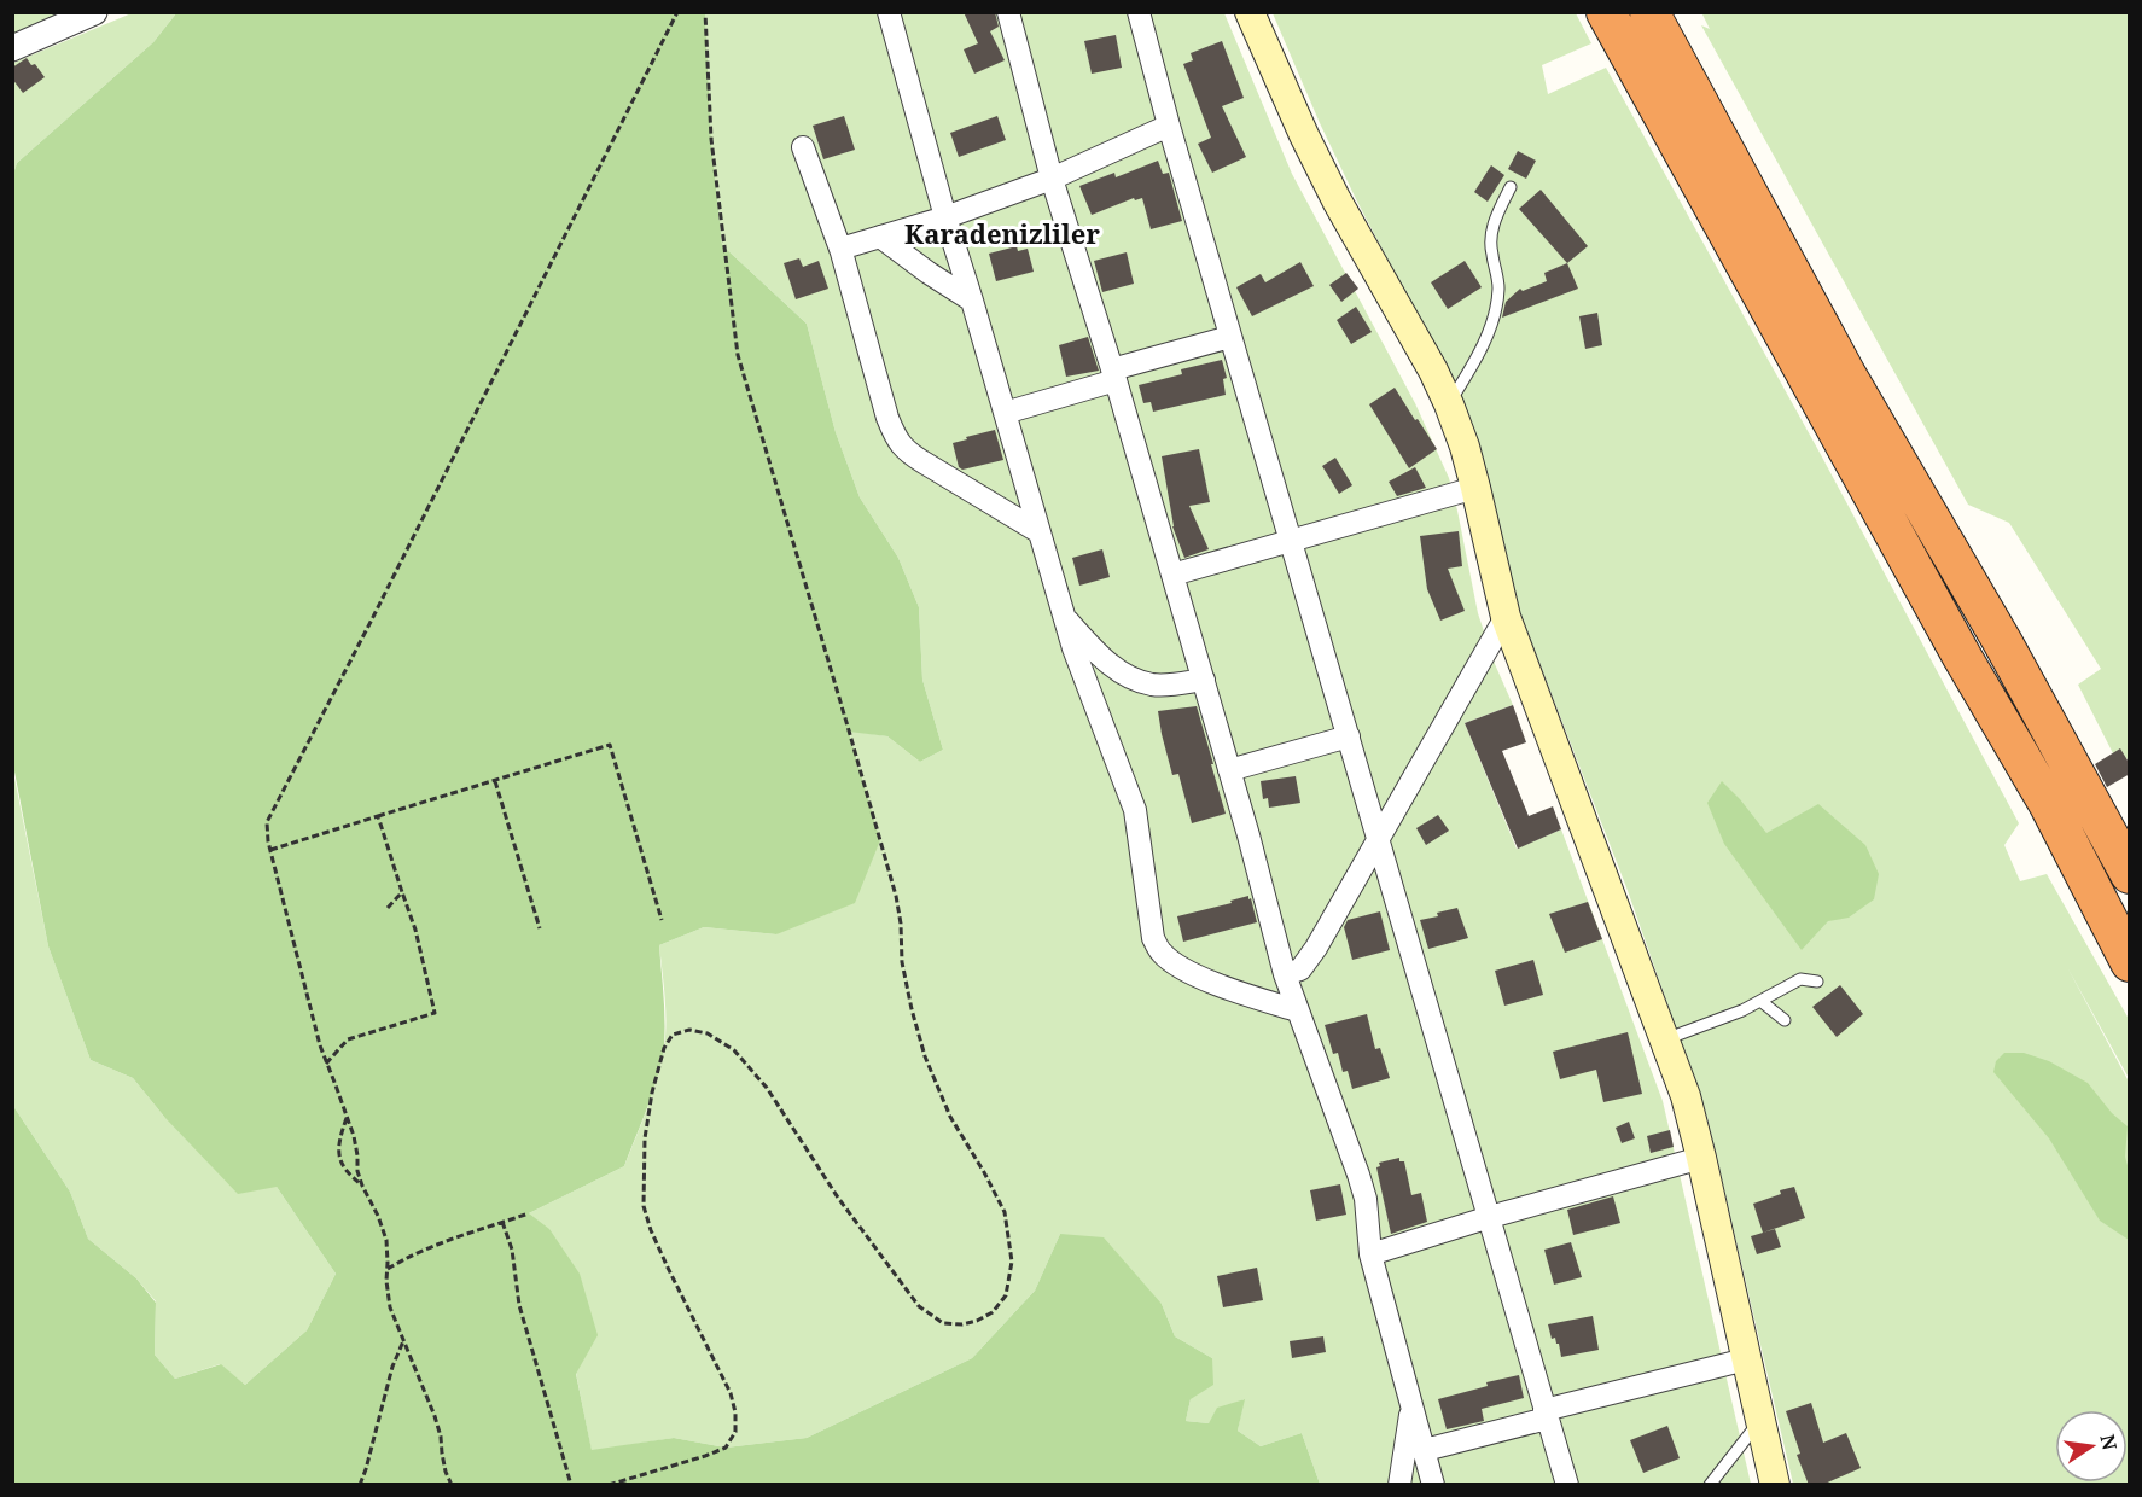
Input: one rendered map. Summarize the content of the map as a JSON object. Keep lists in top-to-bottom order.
{
  "districts": ["Karadenizliler"],
  "north": "right"
}
